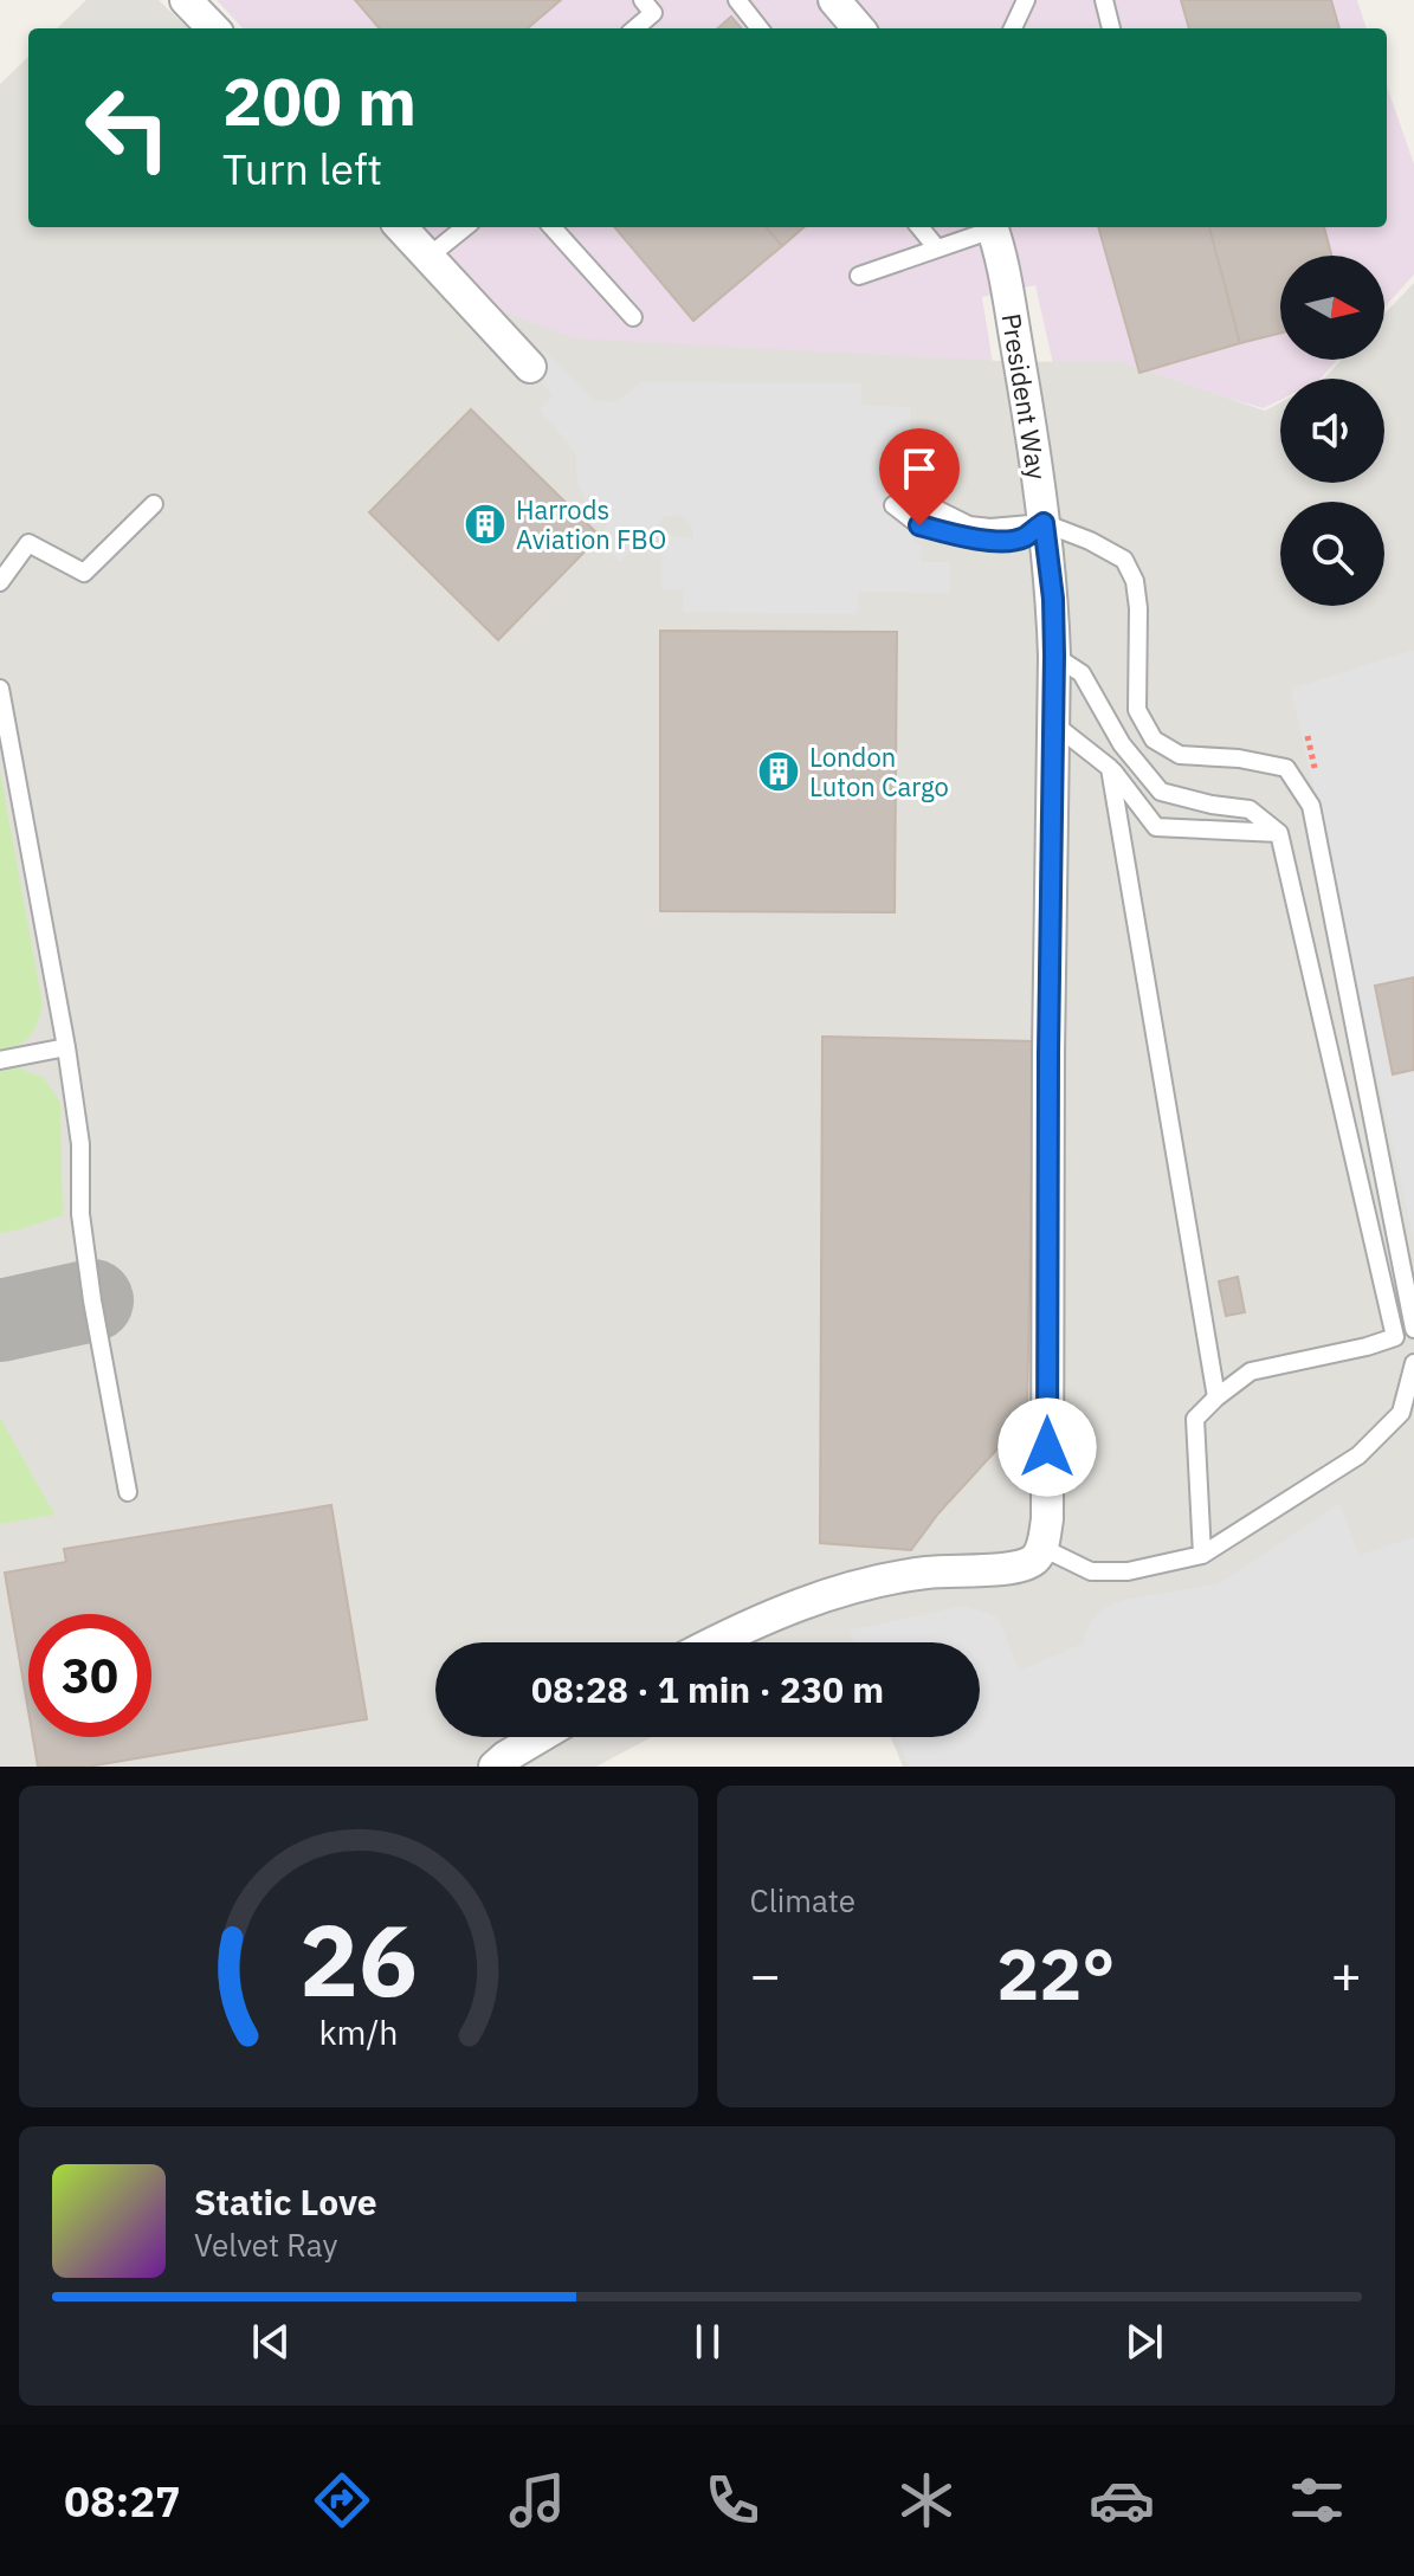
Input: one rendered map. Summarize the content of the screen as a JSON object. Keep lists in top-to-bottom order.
{
  "streets": {
    "street": ["President Way"]
  },
  "places": {
    "building": ["Harrods Aviation FBO", "London Luton Cargo"]
  },
  "north": "right",
  "page": {
    "turn": ["200 m", "Turn left"],
    "limit": "30",
    "trip": "08:28 · 1 min · 230 m",
    "tile": "Climate",
    "heat": ["−", "22°", "+"],
    "song": ["Static Love", "Velvet Ray"],
    "tabs": "08:27",
    "gauge": ["26", "km/h"]
  }
}
